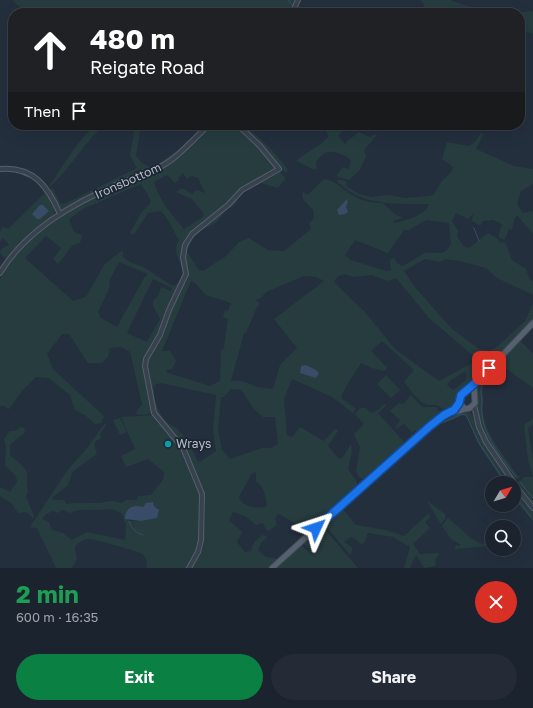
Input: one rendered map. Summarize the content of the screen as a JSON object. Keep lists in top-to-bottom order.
{
  "streets": {
    "street": ["Ironsbottom"]
  },
  "places": ["Wrays"],
  "north": "top right",
  "page": {
    "turn": ["480 m", "Reigate Road"],
    "then": "Then",
    "heading": ["2 min", "600 m · 16:35"],
    "buttons": ["Exit", "Share"]
  }
}
